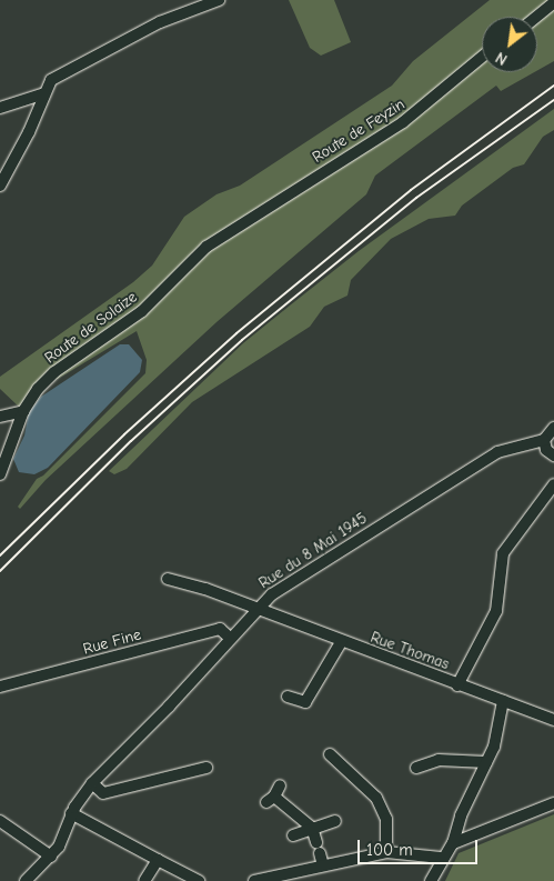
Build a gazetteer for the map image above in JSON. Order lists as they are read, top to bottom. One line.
{"streets":{"street":["Route de Feyzin","Route de Solaize","Rue du 8 Mai 1945","Rue Fine","Rue Thomas"]},"crossings":[["Route de Feyzin","Route de Solaize"],["Rue du 8 Mai 1945","Rue Fine"],["Rue du 8 Mai 1945","Rue Thomas"]],"scale_bar":"100 m","north":"bottom left"}
